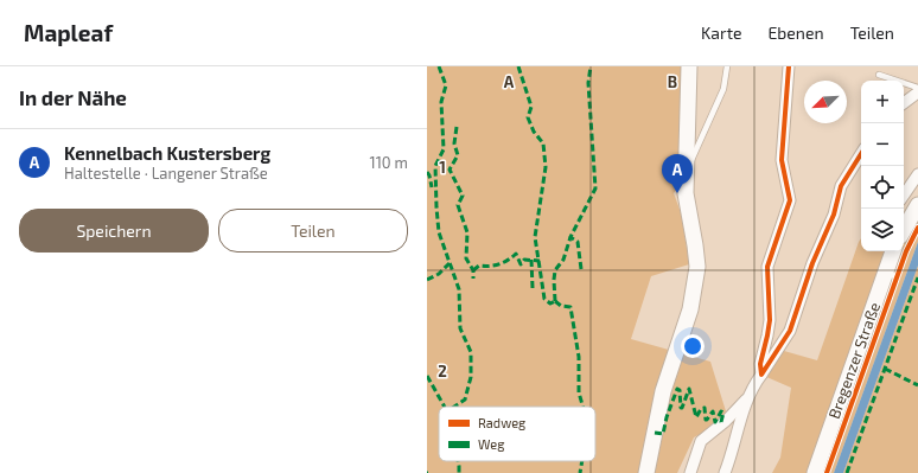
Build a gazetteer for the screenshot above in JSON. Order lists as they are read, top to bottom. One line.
{"streets":{"main road":["Bregenzer Straße"]},"legend":["Radweg","Weg"],"north":"bottom left","page":{"header":"Mapleaf","nav":["Karte","Ebenen","Teilen"],"heading":"In der Nähe","map_buttons":["+","−"],"list":[{"mark":"A","name":"Kennelbach Kustersberg","note":"Haltestelle · Langener Straße","value":"110 m"}],"pins":"A","buttons":["Speichern","Teilen"]},"grid":{"columns":["A","B"],"rows":["1","2"]}}
